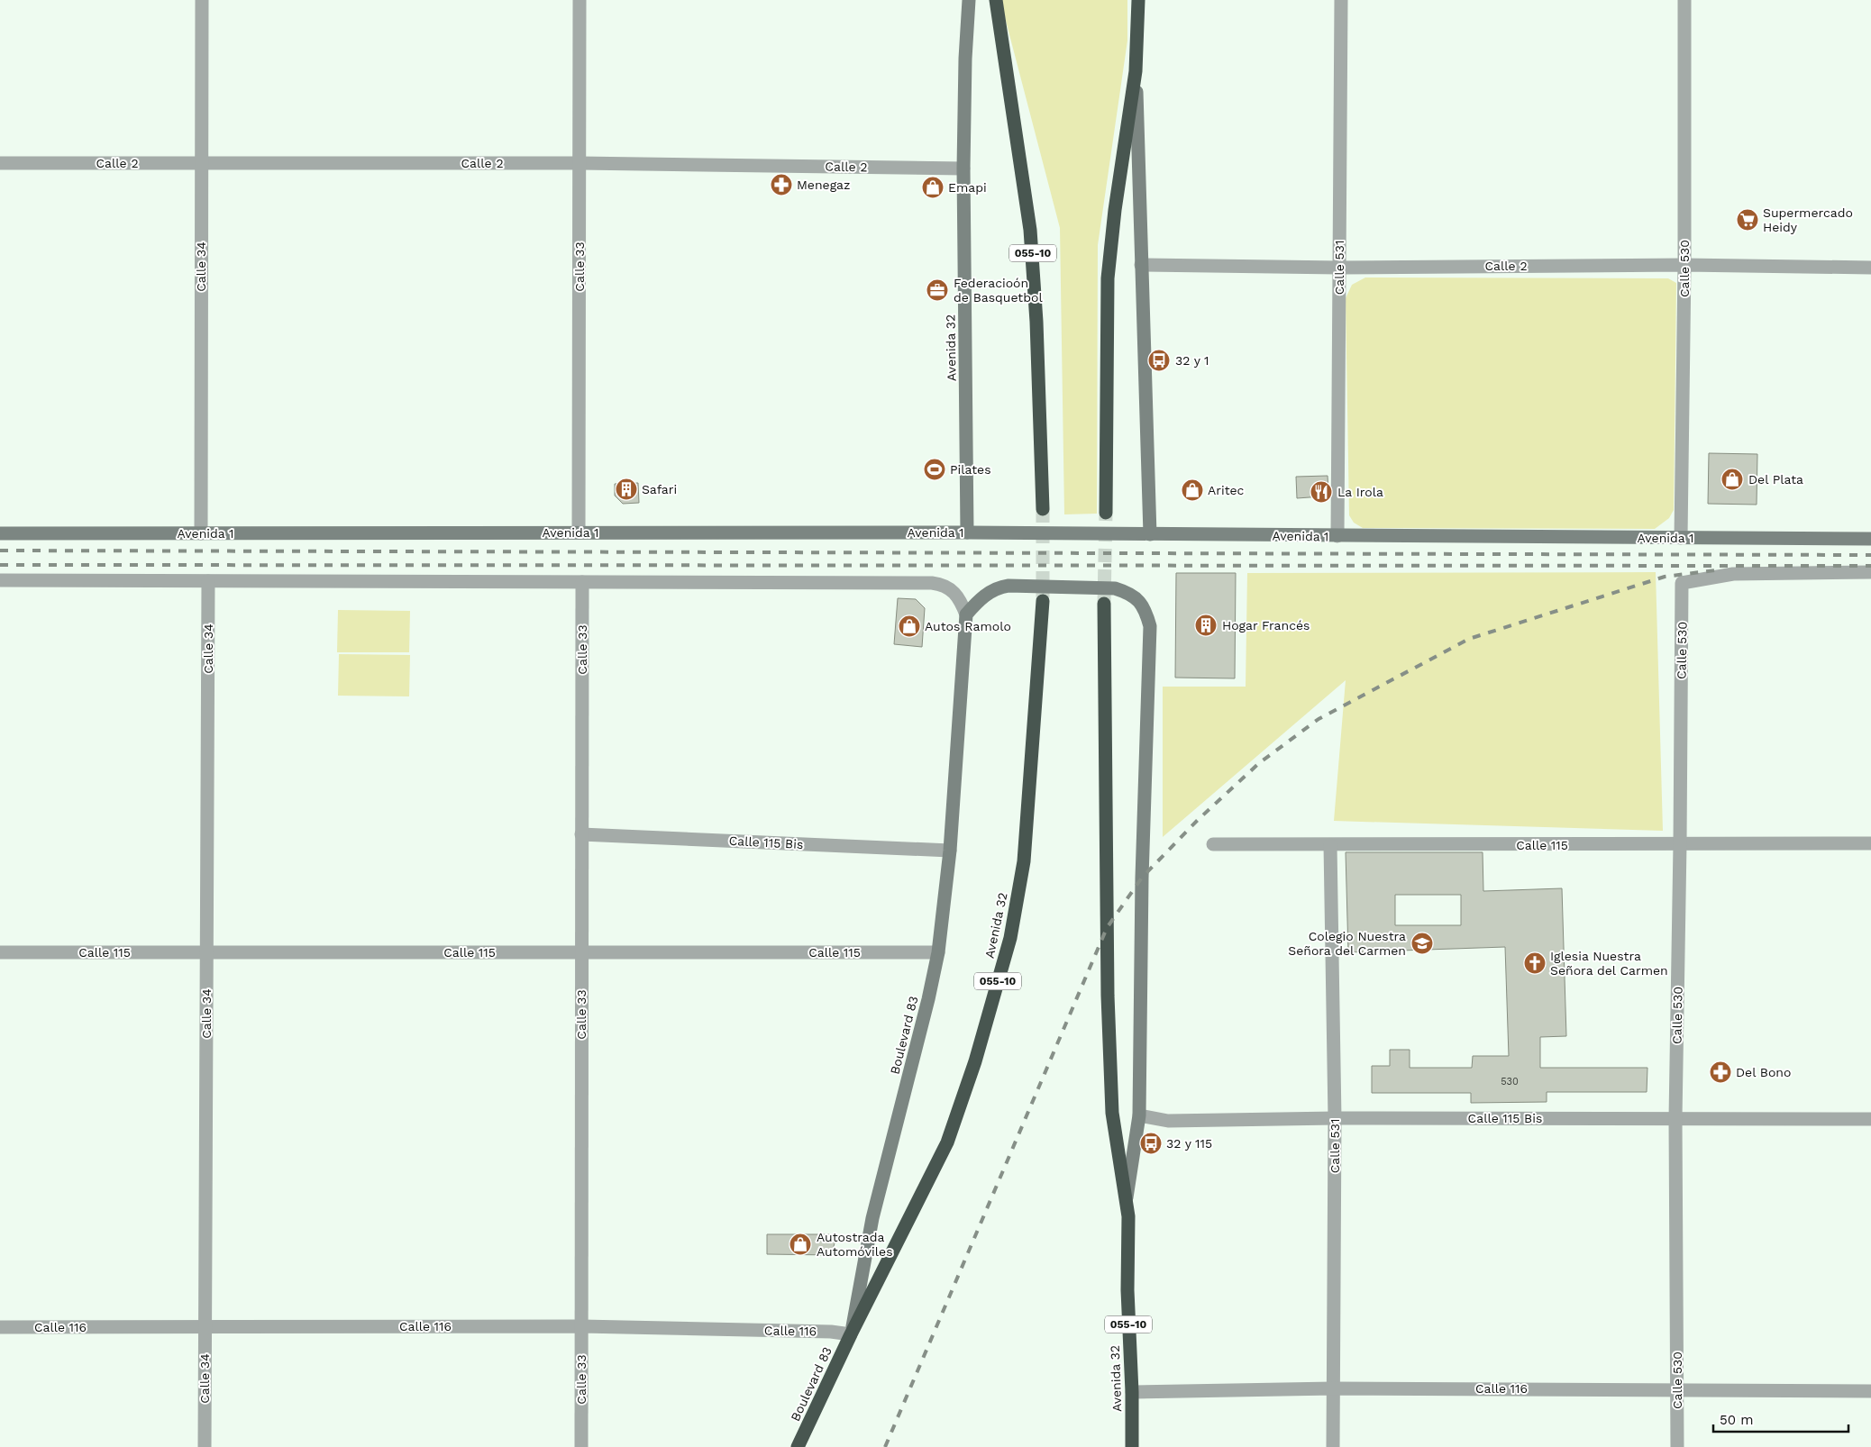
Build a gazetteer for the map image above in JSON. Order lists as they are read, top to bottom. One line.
{"streets":{"highway":["055-10","Avenida 32","Boulevard 83"],"street":["Calle 2","Calle 34","Calle 33","Calle 531","Calle 530","Avenida 1","Calle 115 Bis","Calle 115","Calle 116"]},"crossings":[["Calle 2","Calle 34"],["Calle 2","Calle 33"],["Calle 2","Calle 531"],["Calle 2","Calle 530"],["Calle 2","Avenida 32"],["Calle 34","Avenida 1"],["Calle 34","Calle 115"],["Calle 34","Calle 116"],["Calle 33","Avenida 1"],["Calle 33","Calle 115 Bis"],["Calle 33","Calle 115"],["Calle 33","Calle 116"],["Calle 531","Avenida 1"],["Calle 531","Calle 115 Bis"],["Calle 531","Calle 115"],["Calle 531","Calle 116"],["Calle 530","Avenida 1"],["Calle 530","Calle 115 Bis"],["Calle 530","Calle 115"],["Calle 530","Calle 116"],["Avenida 32","Avenida 1"],["Avenida 32","Calle 115 Bis"],["Avenida 32","Boulevard 83"],["Avenida 32","Calle 116"],["Calle 115 Bis","Boulevard 83"],["Calle 115","Boulevard 83"],["Boulevard 83","Calle 116"]],"places":{"pharmacy":["Menegaz","Del Bono"],"shop":["Emapi","Del Plata","Aritec","Autos Ramolo","Autostrada Automóviles"],"supermarket":["Supermercado Heidy"],"office":["Federacioón de Basquetbol"],"bus stop":["32 y 1","32 y 115"],"sports":["Pilates"],"building":["Safari","Hogar Francés"],"restaurant":["La Irola"],"school or university":["Colegio Nuestra Señora del Carmen"],"church":["Iglesia Nuestra Señora del Carmen"]},"house_numbers":["530"],"scale_bar":"50 m"}
